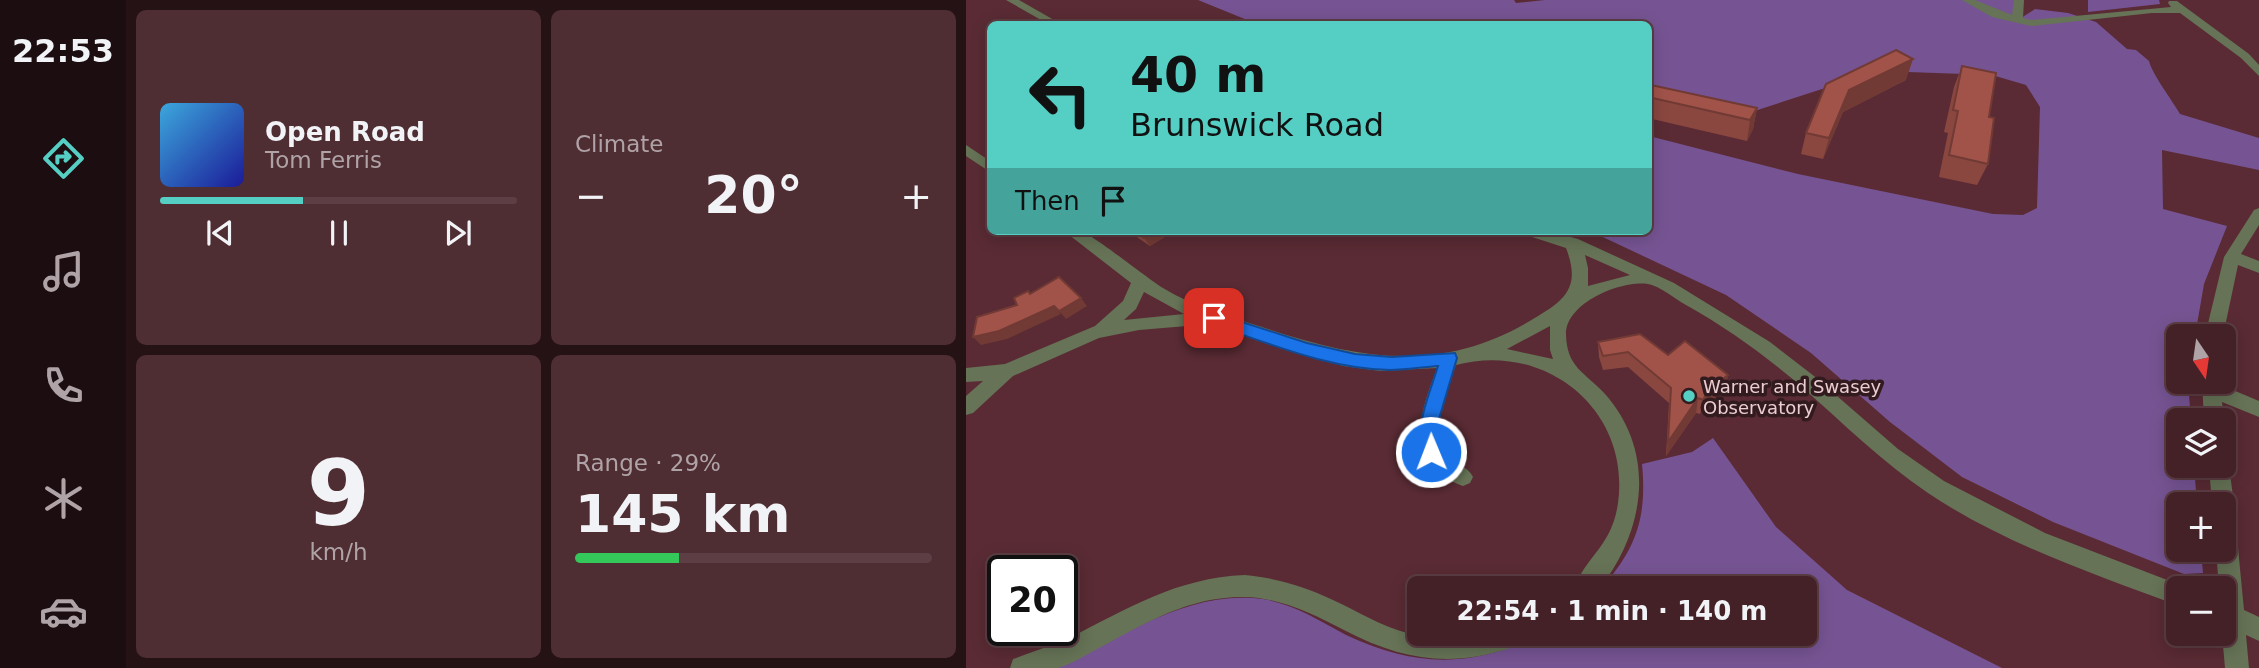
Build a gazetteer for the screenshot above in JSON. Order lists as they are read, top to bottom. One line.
{"places":["Warner and Swasey Observatory"],"north":"bottom","page":{"tabs":"22:53","tile":["Climate",["9","km/h"],["Range · 29%","145 km"]],"turn":["40 m","Brunswick Road"],"song":["Open Road","Tom Ferris"],"heat":["−","20°","+"],"then":"Then","map_buttons":["+","−"],"limit":"20","trip":"22:54 · 1 min · 140 m"}}
